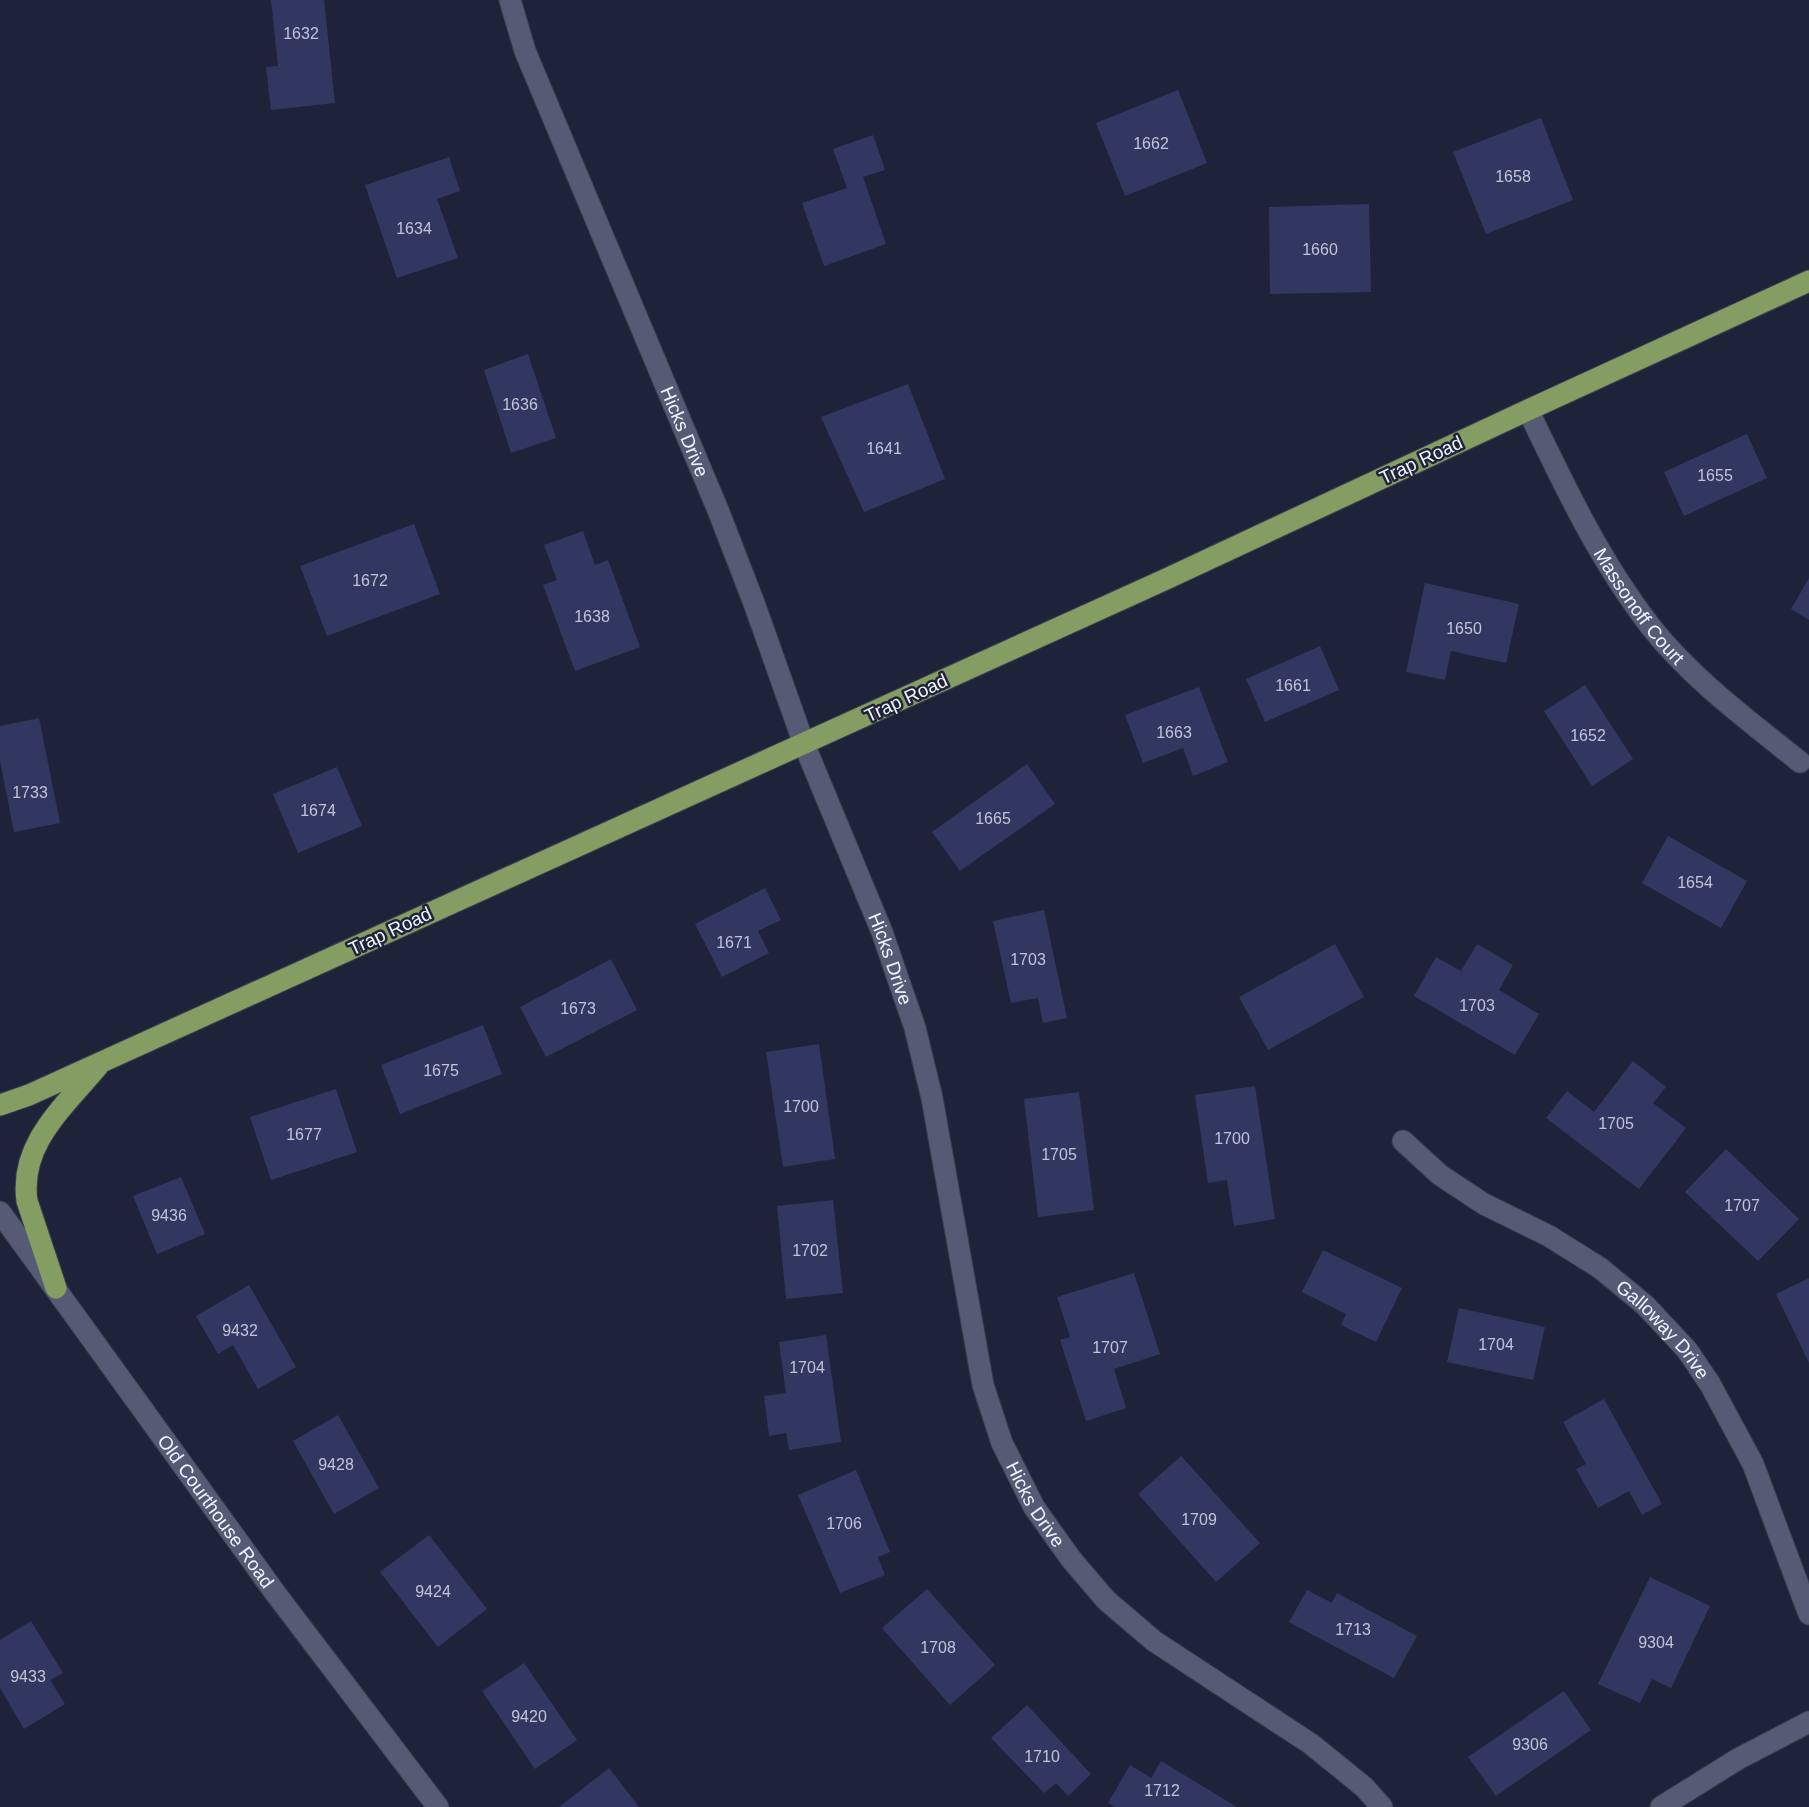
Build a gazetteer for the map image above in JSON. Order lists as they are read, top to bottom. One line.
{"streets":{"main road":["Trap Road"],"street":["Hicks Drive","Massonoff Court","Galloway Drive","Old Courthouse Road"]},"crossings":[["Hicks Drive","Trap Road"],["Trap Road","Massonoff Court"]],"house_numbers":["1632","1662","1658","1634","1660","1636","1641","1655","1672","1638","1650","1661","1663","1652","1733","1674","1665","1654","1671","1703","1703","1673","1675","1700","1705","1677","1700","1705","1707","9436","1702","9432","1704","1707","1704","9428","1709","1706","9424","1713","9304","1708","9433","9420","9306","1710","1712"]}
